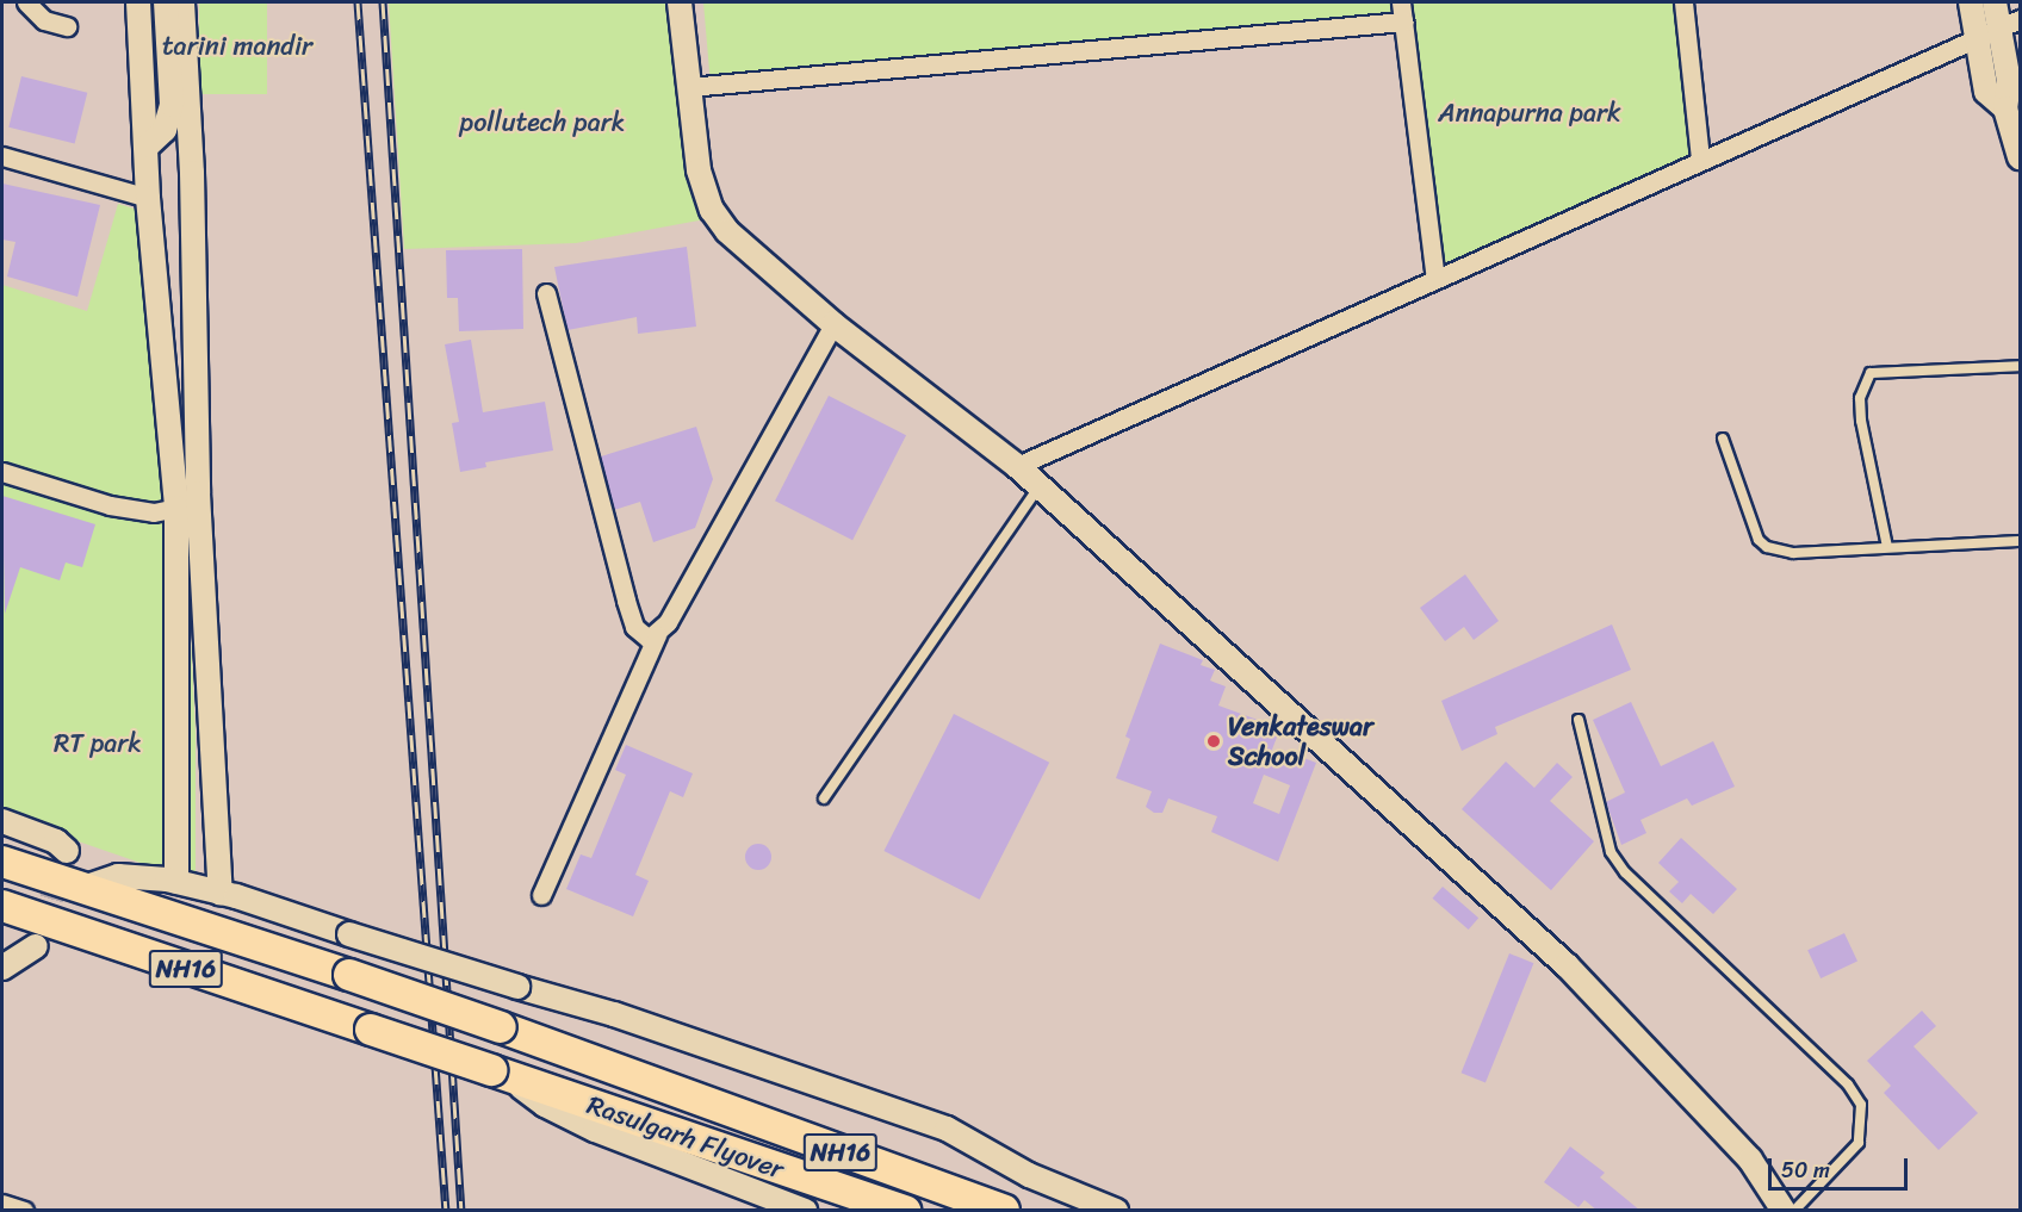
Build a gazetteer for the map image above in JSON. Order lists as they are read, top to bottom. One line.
{"streets":{"highway":["NH16","Rasulgarh Flyover"]},"crossings":[["NH16","Rasulgarh Flyover"]],"parks":["tarini mandir","Annapurna park","pollutech park","RT park"],"places":["Venkateswar School"],"scale_bar":"50 m"}
